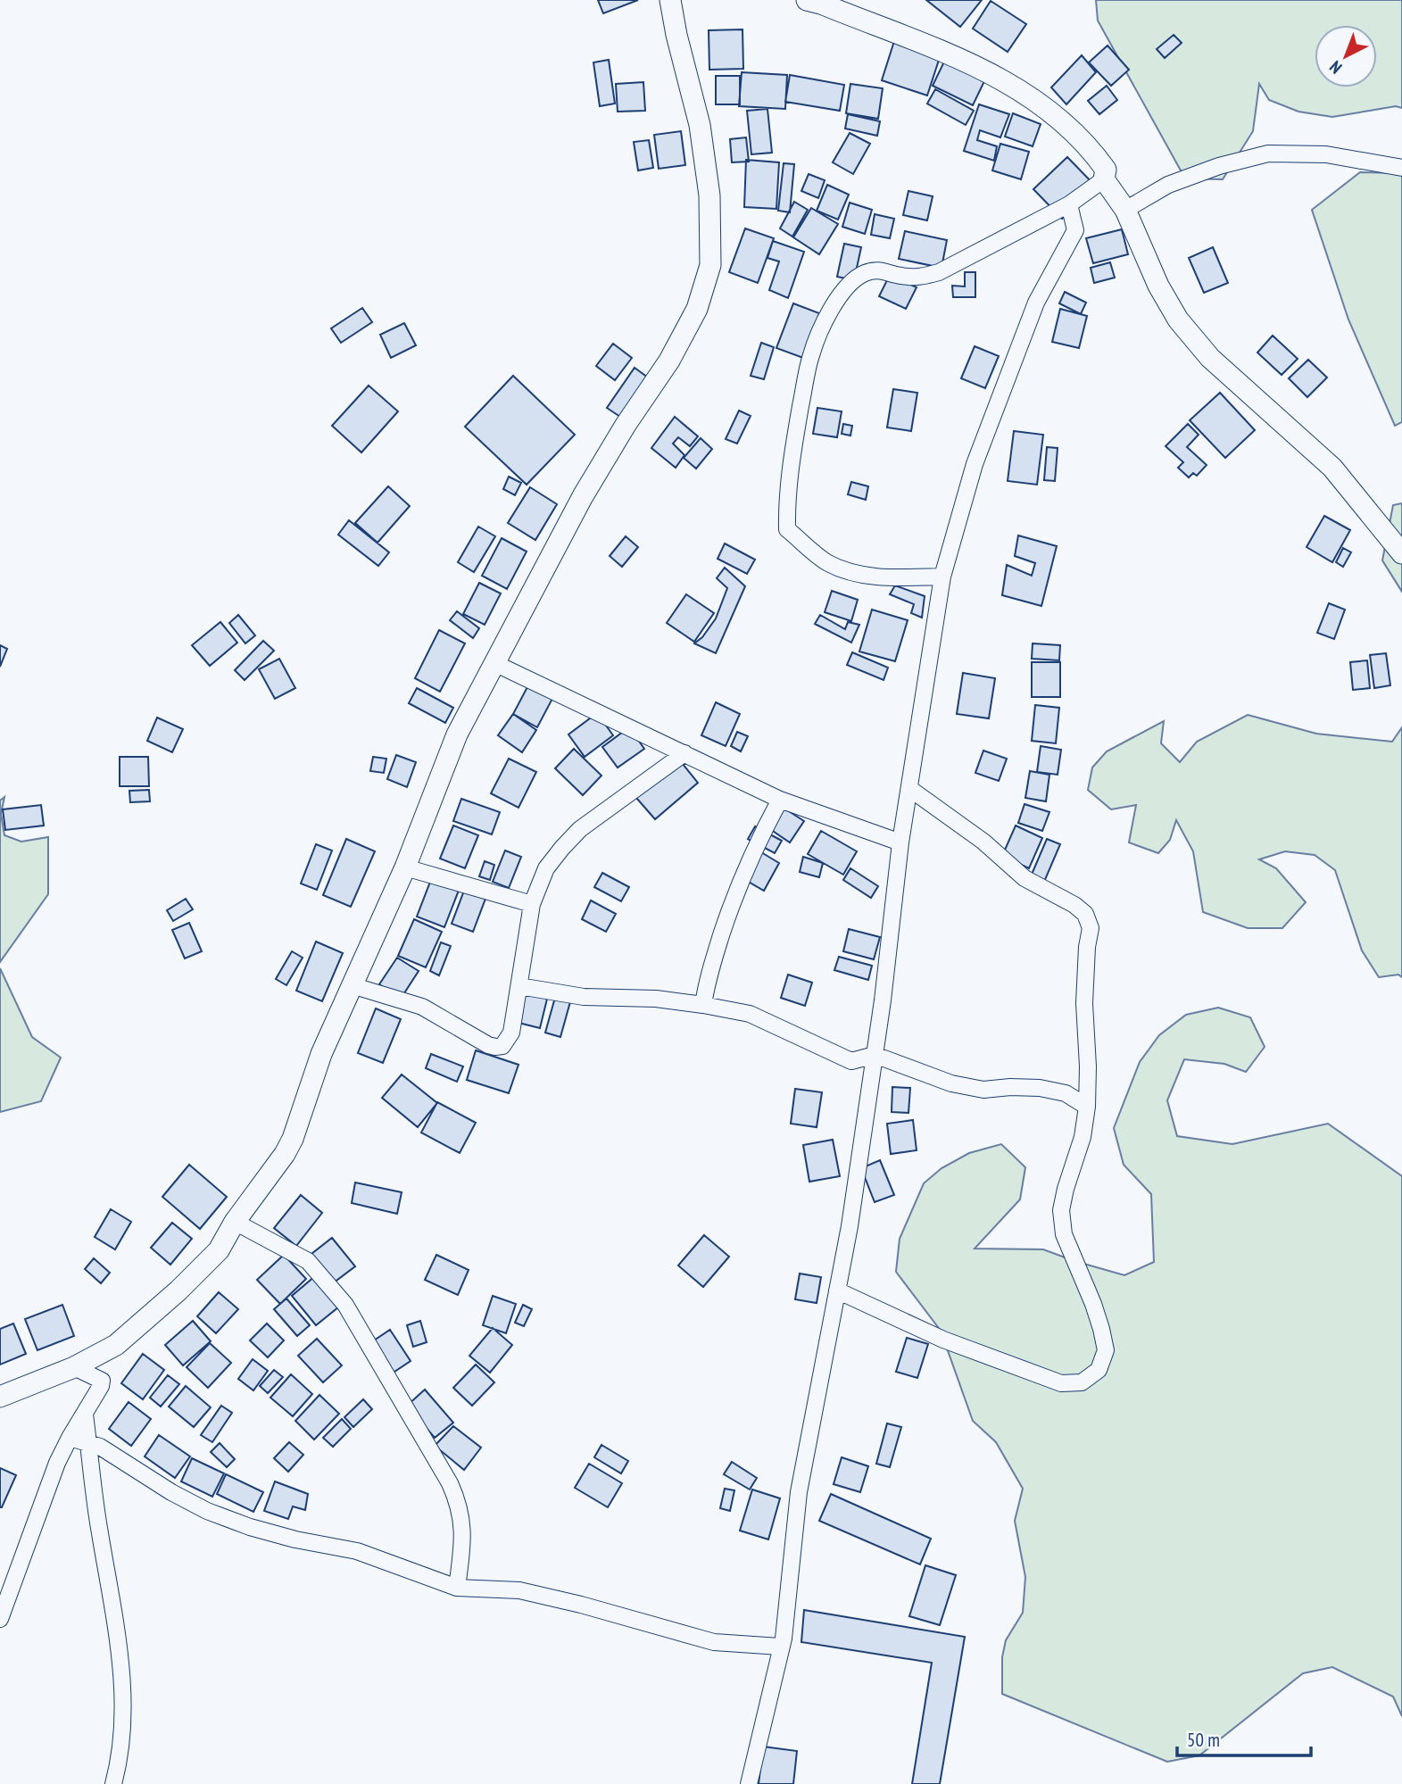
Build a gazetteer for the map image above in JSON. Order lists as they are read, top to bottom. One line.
{"scale_bar":"50 m","north":"bottom left"}
